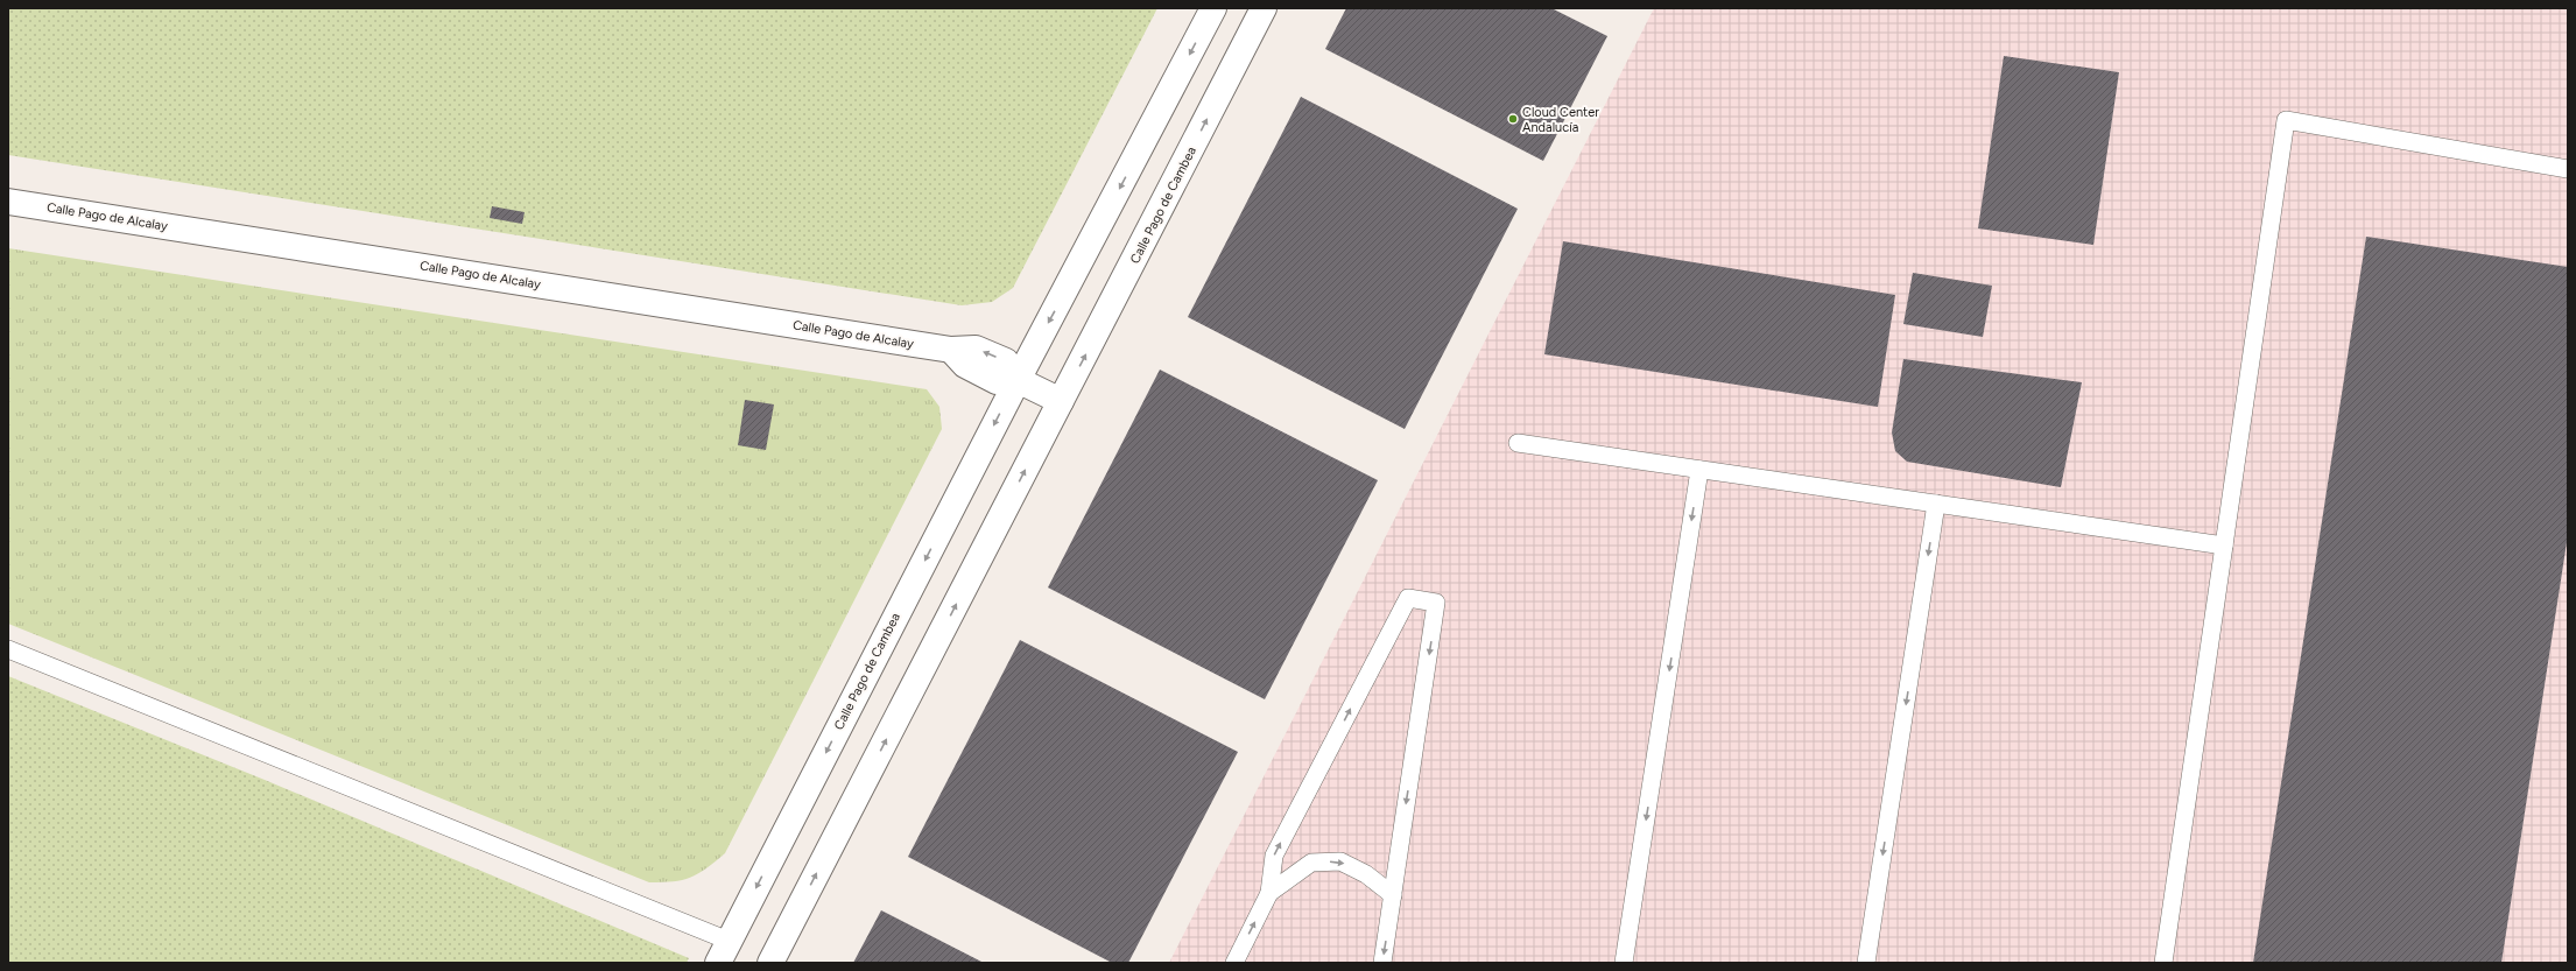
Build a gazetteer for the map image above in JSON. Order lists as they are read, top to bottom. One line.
{"streets":{"street":["Calle Pago de Cambea","Calle Pago de Alcalay"]},"crossings":[["Calle Pago de Cambea","Calle Pago de Alcalay"]],"places":["Cloud Center Andalucía"]}
